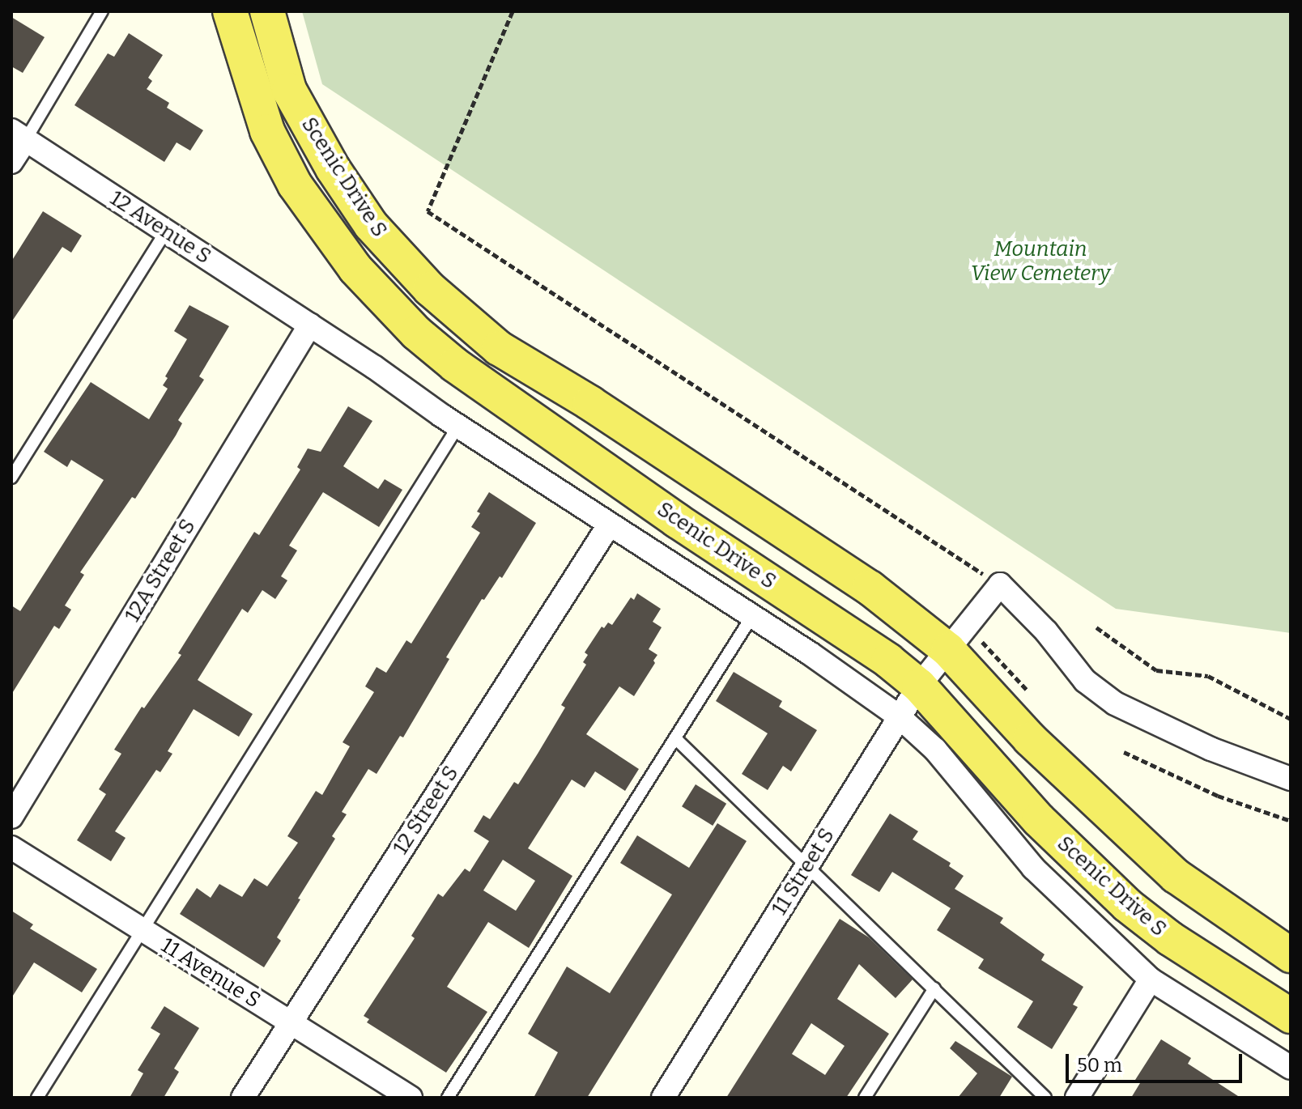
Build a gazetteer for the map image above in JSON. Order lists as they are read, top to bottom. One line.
{"streets":{"main road":["Scenic Drive S"],"street":["12 Avenue S","12A Street S","12 Street S","11 Street S","11 Avenue S"]},"crossings":[["Scenic Drive S","12 Avenue S"],["Scenic Drive S","12A Street S"],["Scenic Drive S","12 Street S"],["Scenic Drive S","11 Street S"],["12 Avenue S","12A Street S"],["12 Street S","11 Avenue S"]],"parks":["Mountain View Cemetery"],"scale_bar":"50 m"}
